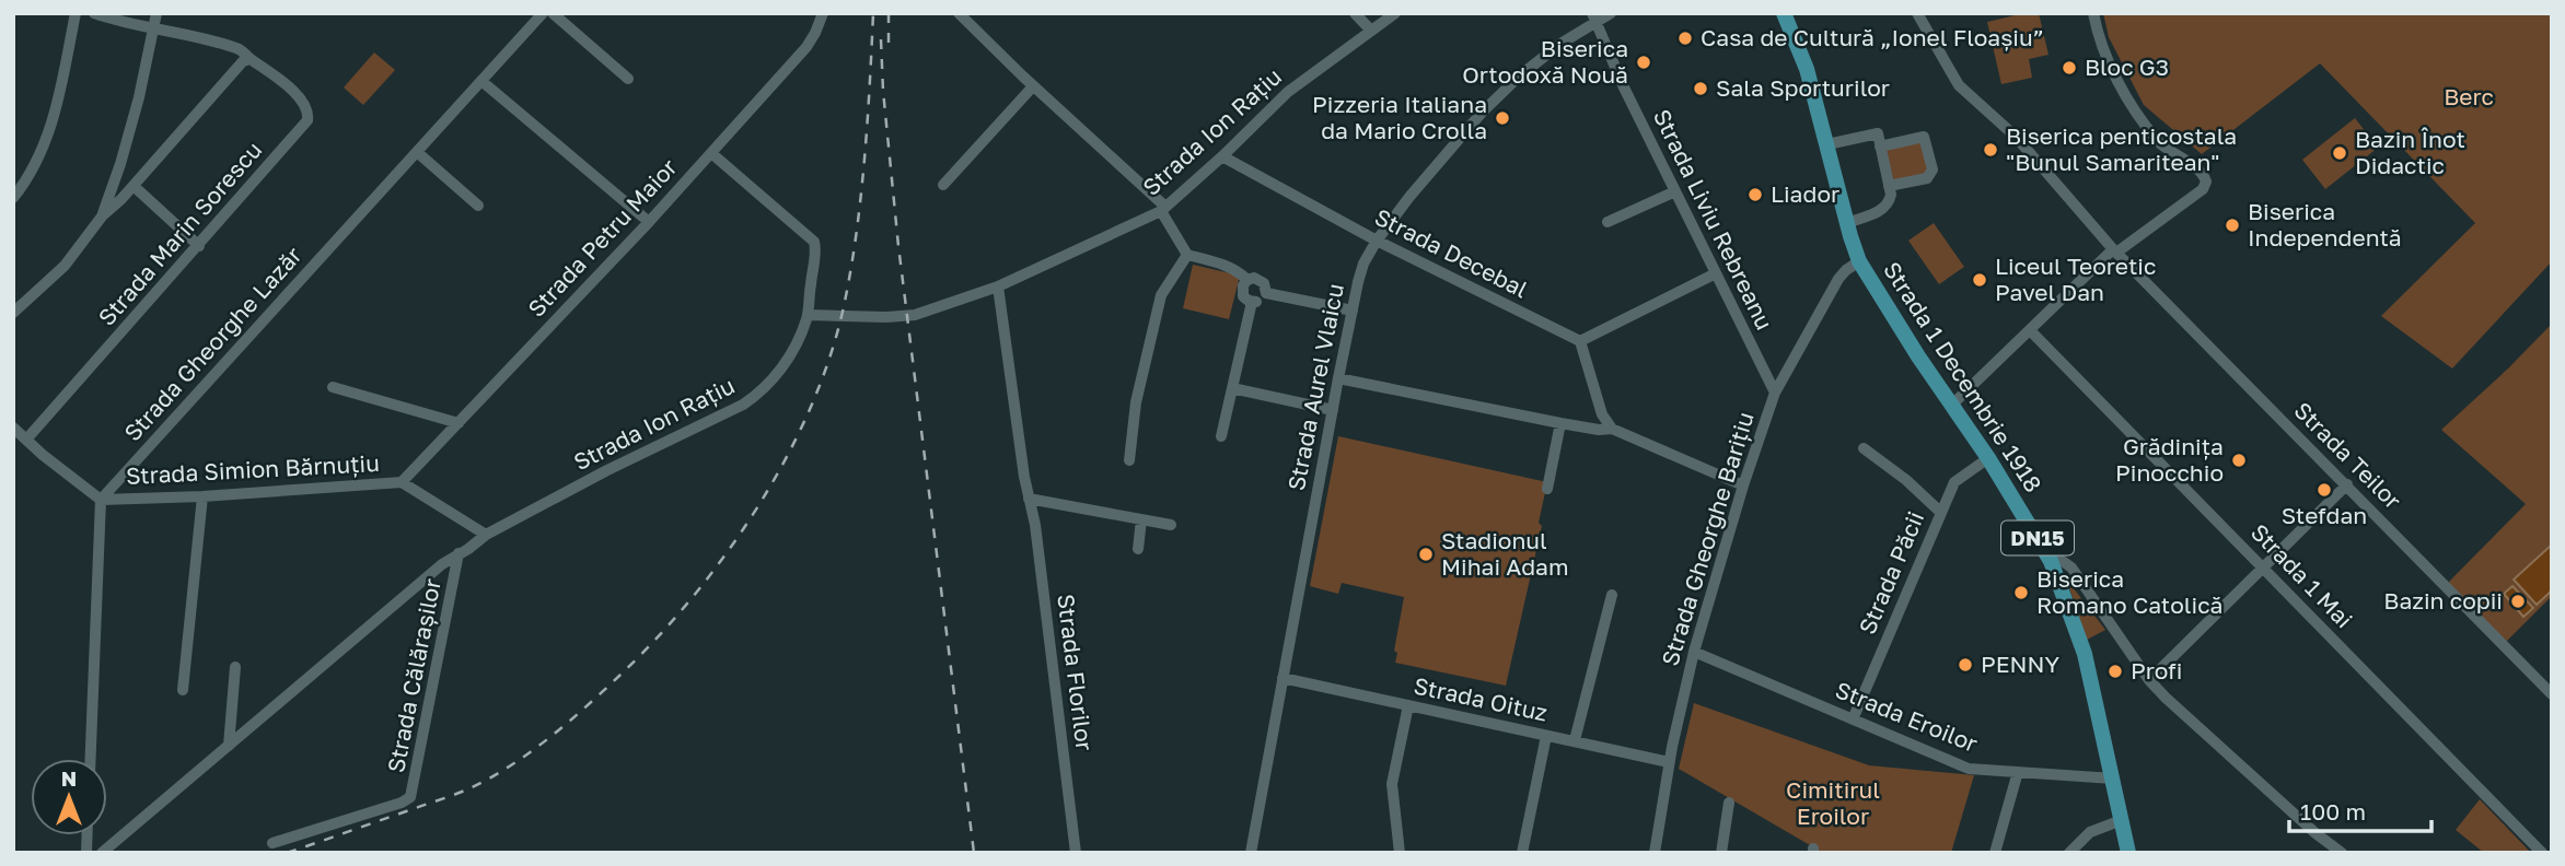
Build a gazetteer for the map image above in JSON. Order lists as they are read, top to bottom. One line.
{"streets":{"main road":["Strada 1 Decembrie 1918","DN15"],"street":["Strada Ion Rațiu","Strada Liviu Rebreanu","Strada Marin Sorescu","Strada Petru Maior","Strada Decebal","Strada Gheorghe Lazăr","Strada Aurel Vlaicu","Strada Teilor","Strada Simion Bărnuțiu","Strada Gheorghe Barițiu","Strada Păcii","Strada 1 Mai","Strada Florilor","Strada Călărașilor","Strada Oituz","Strada Eroilor"]},"crossings":[["Strada Ion Rațiu","Strada Decebal"],["Strada Ion Rațiu","Strada Simion Bărnuțiu"],["Strada Ion Rațiu","Strada Florilor"],["Strada Ion Rațiu","Strada Călărașilor"],["Strada Liviu Rebreanu","Strada Aurel Vlaicu"],["Strada Liviu Rebreanu","Strada Gheorghe Barițiu"],["Strada Petru Maior","Strada Simion Bărnuțiu"],["Strada Decebal","Strada Aurel Vlaicu"],["Strada Gheorghe Lazăr","Strada Simion Bărnuțiu"],["Strada 1 Decembrie 1918","Strada Gheorghe Barițiu"],["Strada 1 Decembrie 1918","Strada Păcii"],["Strada 1 Decembrie 1918","Strada Eroilor"],["Strada Aurel Vlaicu","Strada Oituz"],["Strada Gheorghe Barițiu","Strada Oituz"],["Strada Gheorghe Barițiu","Strada Eroilor"],["Strada Păcii","Strada Eroilor"]],"parks":["Berc","Cimitirul Eroilor"],"places":["Casa de Cultură „Ionel Floașiu”","Biserica Ortodoxă Nouă","Bloc G3","Sala Sporturilor","Pizzeria Italiana da Mario Crolla","Biserica penticostala \"Bunul Samaritean\"","Bazin Înot Didactic","Liador","Biserica Independentă","Liceul Teoretic Pavel Dan","Grădinița Pinocchio","Stefdan","Stadionul Mihai Adam","Biserica Romano Catolică","Bazin copii","PENNY","Profi"],"scale_bar":"100 m","north":"top"}
